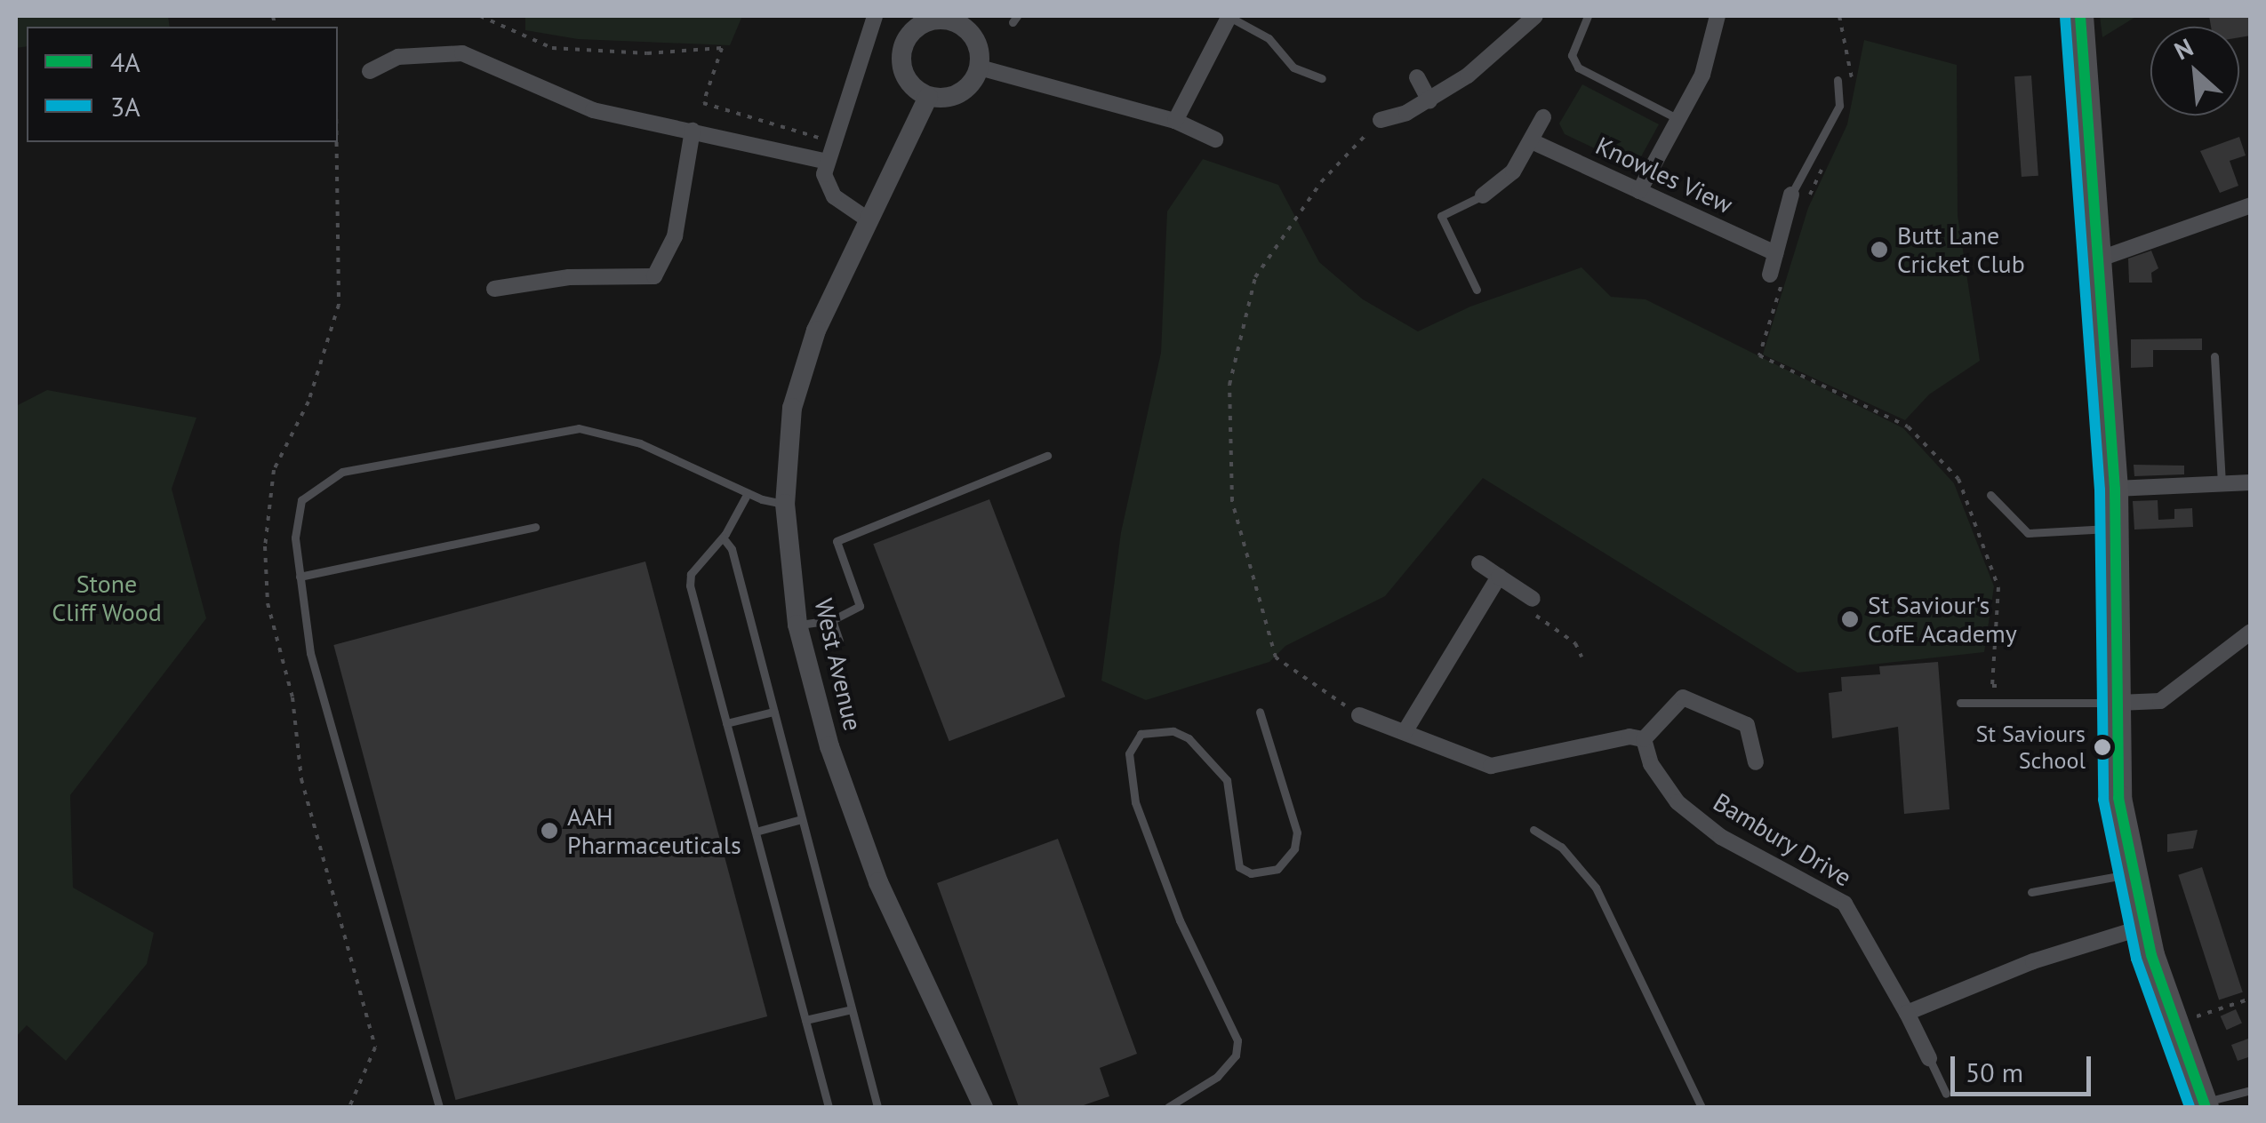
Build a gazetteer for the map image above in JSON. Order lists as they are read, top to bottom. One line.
{"streets":{"street":["Knowles View","West Avenue","Bambury Drive"]},"parks":["Stone Cliff Wood"],"places":["Butt Lane Cricket Club","St Saviour's CofE Academy","St Saviours School","AAH Pharmaceuticals"],"lines":["transit line 4A","transit line 3A"],"legend":["4A","3A"],"scale_bar":"50 m","north":"top left"}
